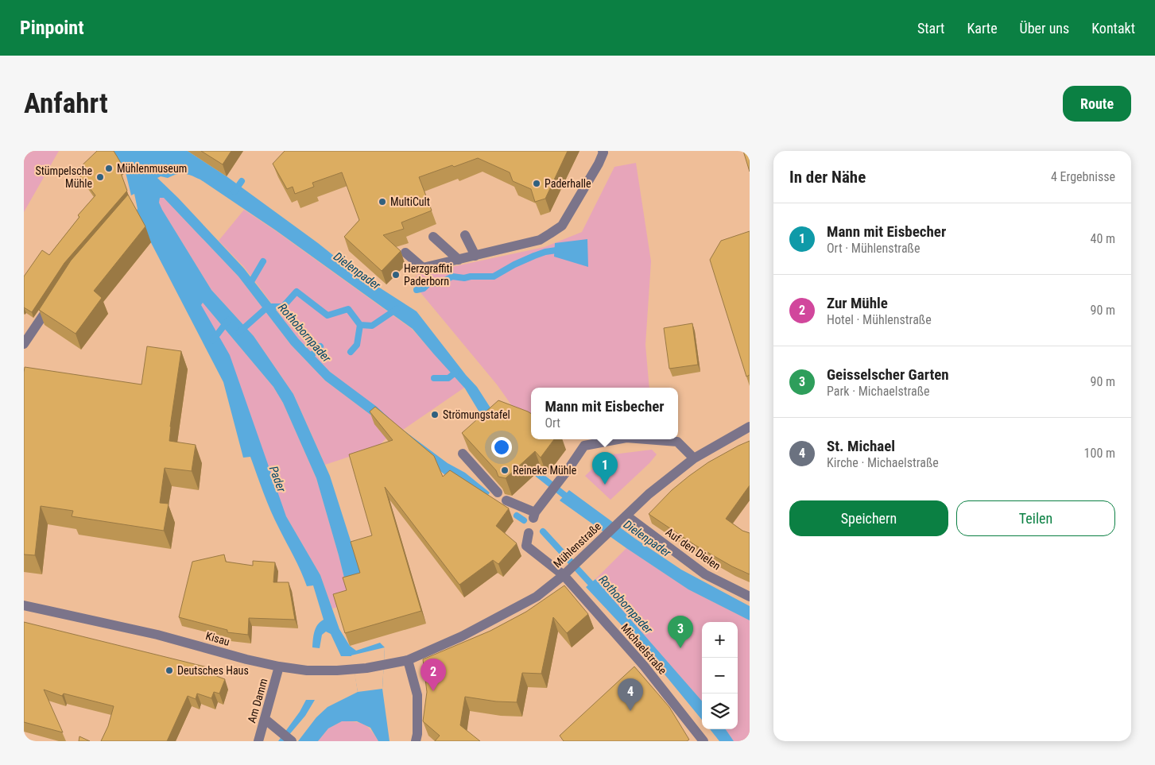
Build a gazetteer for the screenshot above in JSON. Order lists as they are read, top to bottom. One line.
{"streets":{"street":["Mühlenstraße","Auf den Dielen","Kisau","Michaelstraße","Am Damm"]},"crossings":[["Mühlenstraße","Auf den Dielen"],["Mühlenstraße","Kisau"],["Mühlenstraße","Michaelstraße"],["Kisau","Am Damm"]],"water":["Dielenpader","Rothobornpader","Pader"],"places":["Mühlenmuseum","Stümpelsche Mühle","Paderhalle","MultiCult","Herzgraffiti Paderborn","Strömungstafel","Reineke Mühle","Deutsches Haus"],"page":{"header":"Pinpoint","nav":["Start","Karte","Über uns","Kontakt"],"buttons":["Route",["Speichern","Teilen"]],"title":"Anfahrt","heading":["In der Nähe","4 Ergebnisse"],"list":[{"mark":"1","name":"Mann mit Eisbecher","note":"Ort · Mühlenstraße","value":"40 m"},{"mark":"2","name":"Zur Mühle","note":"Hotel · Mühlenstraße","value":"90 m"},{"mark":"3","name":"Geisselscher Garten","note":"Park · Michaelstraße","value":"90 m"},{"mark":"4","name":"St. Michael","note":"Kirche · Michaelstraße","value":"100 m"}],"popup":["Mann mit Eisbecher","Ort"],"pins":["1","3","2","4"],"map_buttons":["+","−"]}}
